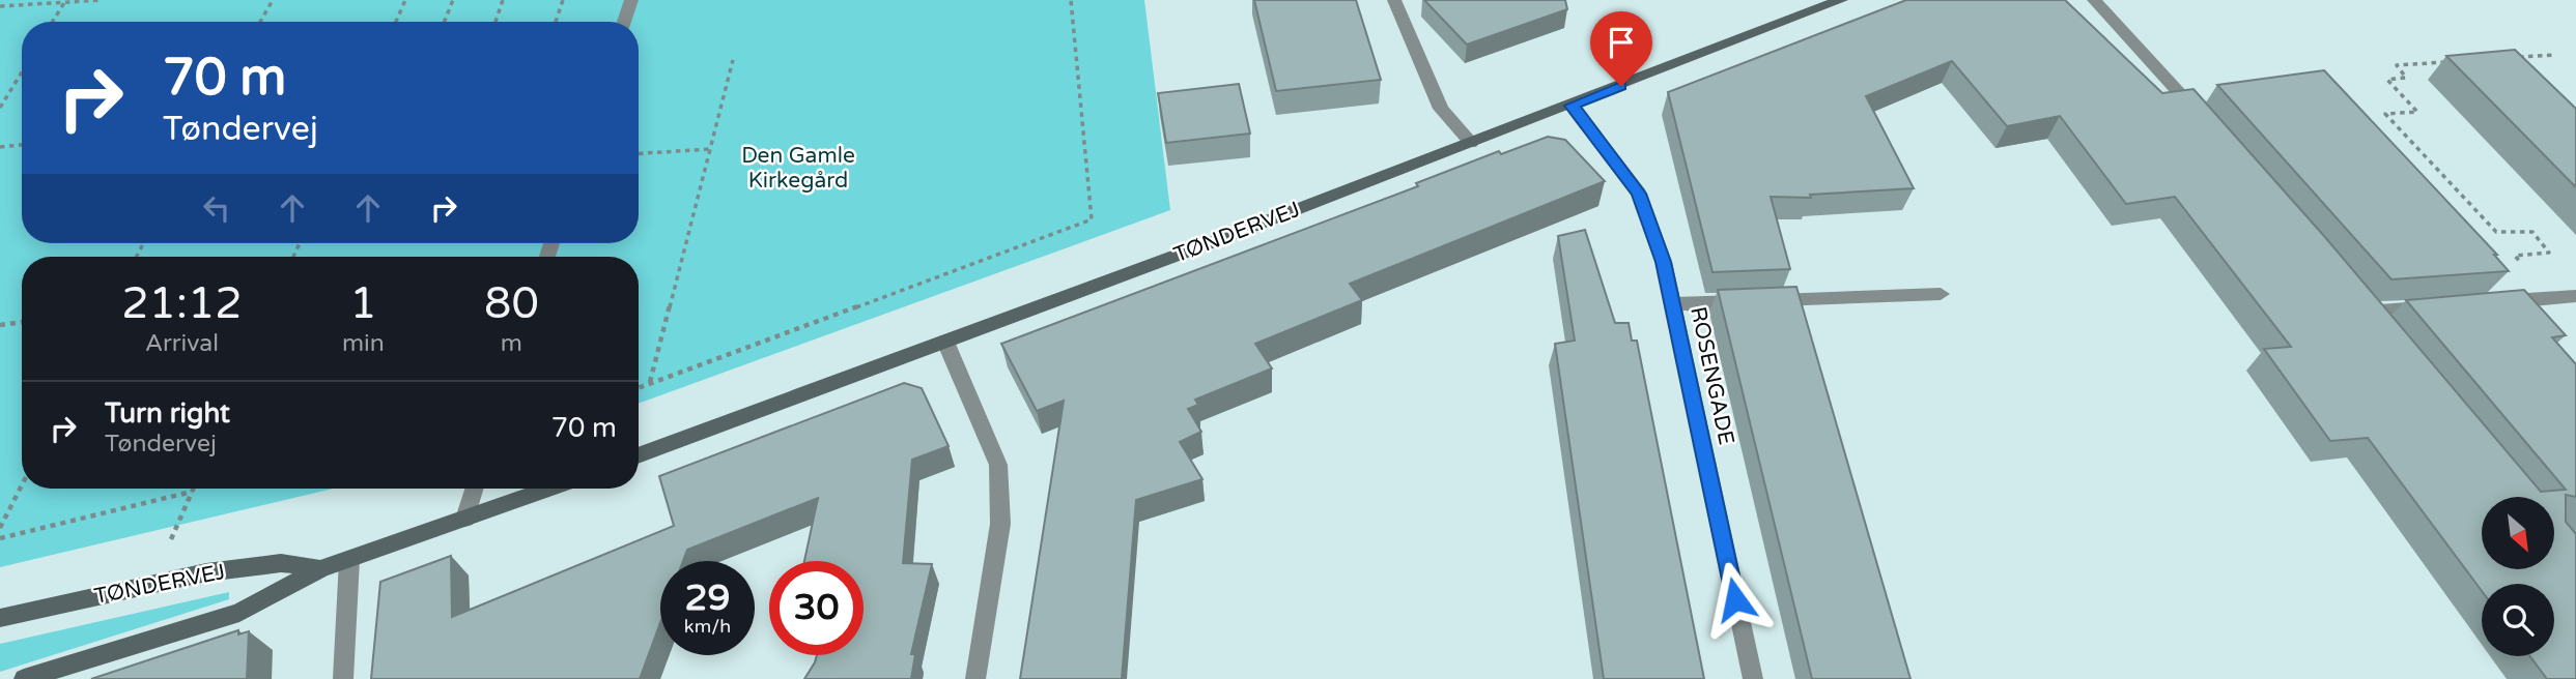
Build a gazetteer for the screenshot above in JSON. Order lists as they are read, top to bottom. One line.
{"streets":{"main road":["TØNDERVEJ"],"street":["ROSENGADE"]},"crossings":[["TØNDERVEJ","ROSENGADE"]],"parks":["Den Gamle Kirkegård"],"north":"bottom right","page":{"turn":["70 m","Tøndervej"],"eta":["21:12","Arrival","1","min","80","m"],"list":[{"name":"Turn right","note":"Tøndervej","value":"70 m"}],"speed":"29 km/h","limit":"30"}}
